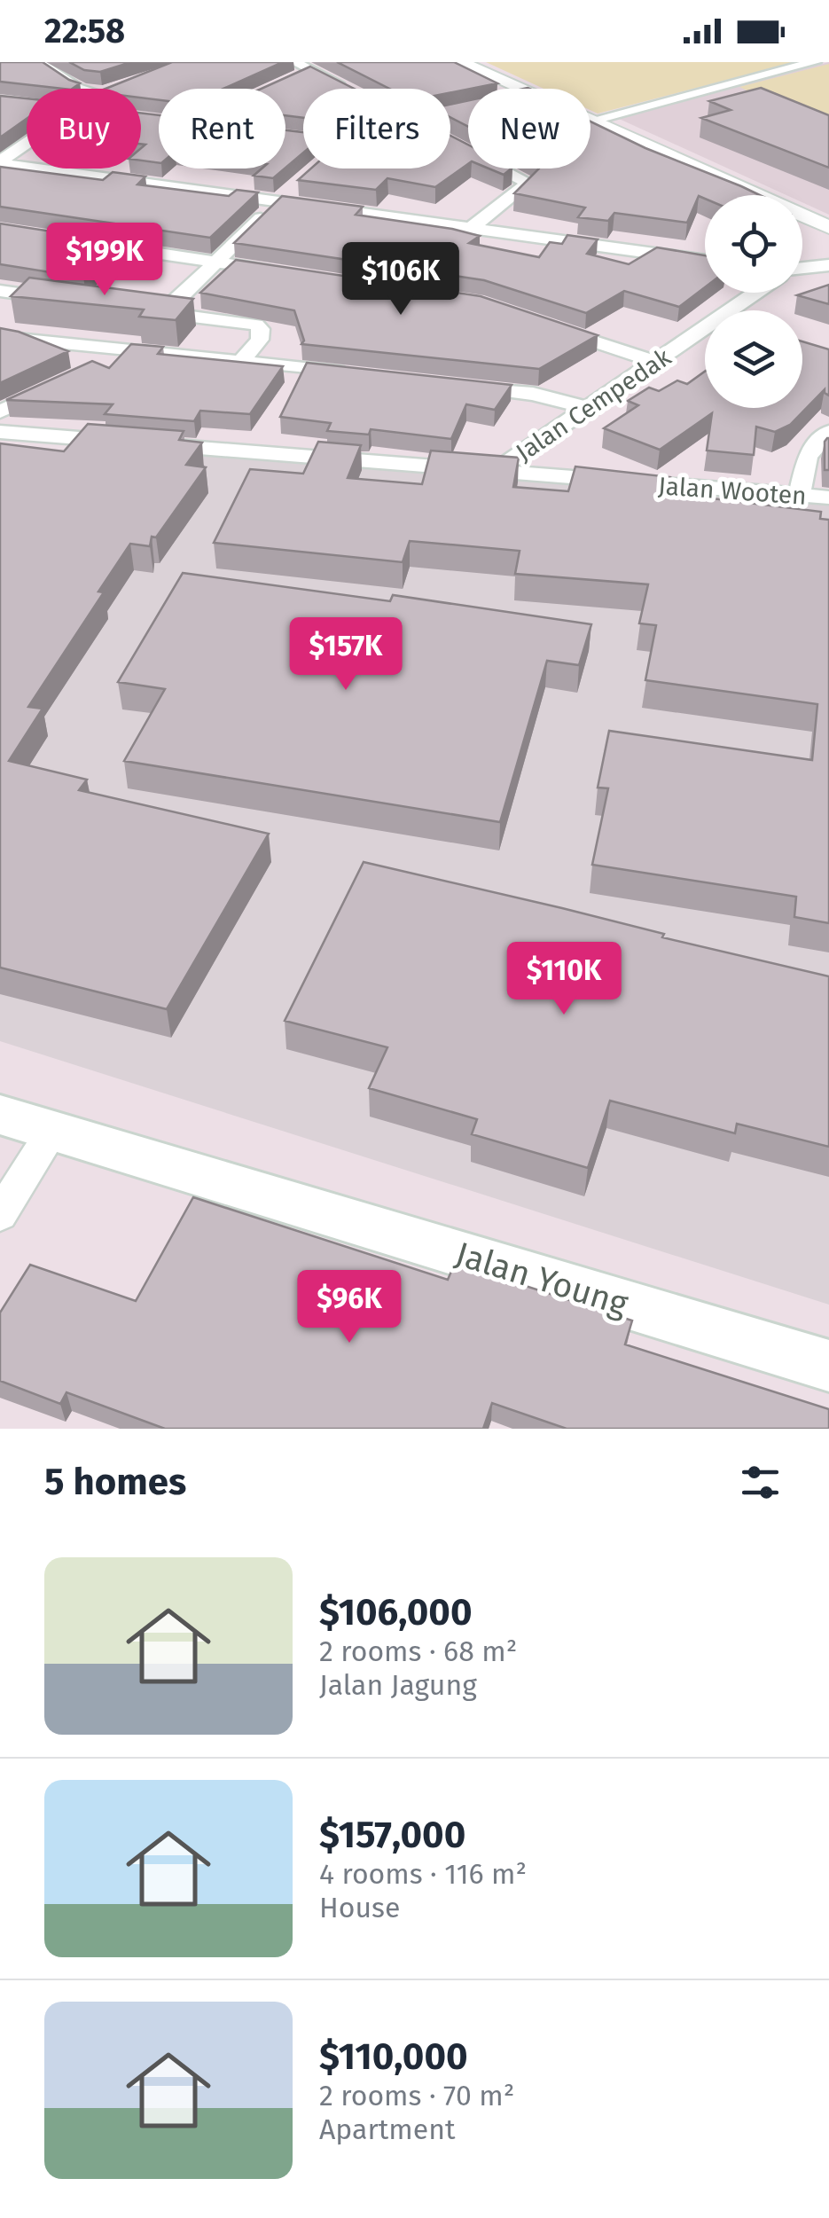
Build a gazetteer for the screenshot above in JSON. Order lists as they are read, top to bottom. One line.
{"streets":{"main road":["Jalan Young"],"street":["Jalan Cempedak","Jalan Wooten"]},"crossings":[["Jalan Cempedak","Jalan Wooten"]],"page":{"status":"22:58","chip":["Buy","Rent","Filters","New"],"price":["$199K","$106K","$157K","$110K","$96K"],"heading":"5 homes","list":[{"name":"$106,000","note":"2 rooms · 68 m² · Jalan Jagung"},{"name":"$157,000","note":"4 rooms · 116 m² · House"},{"name":"$110,000","note":"2 rooms · 70 m² · Apartment"}]}}
